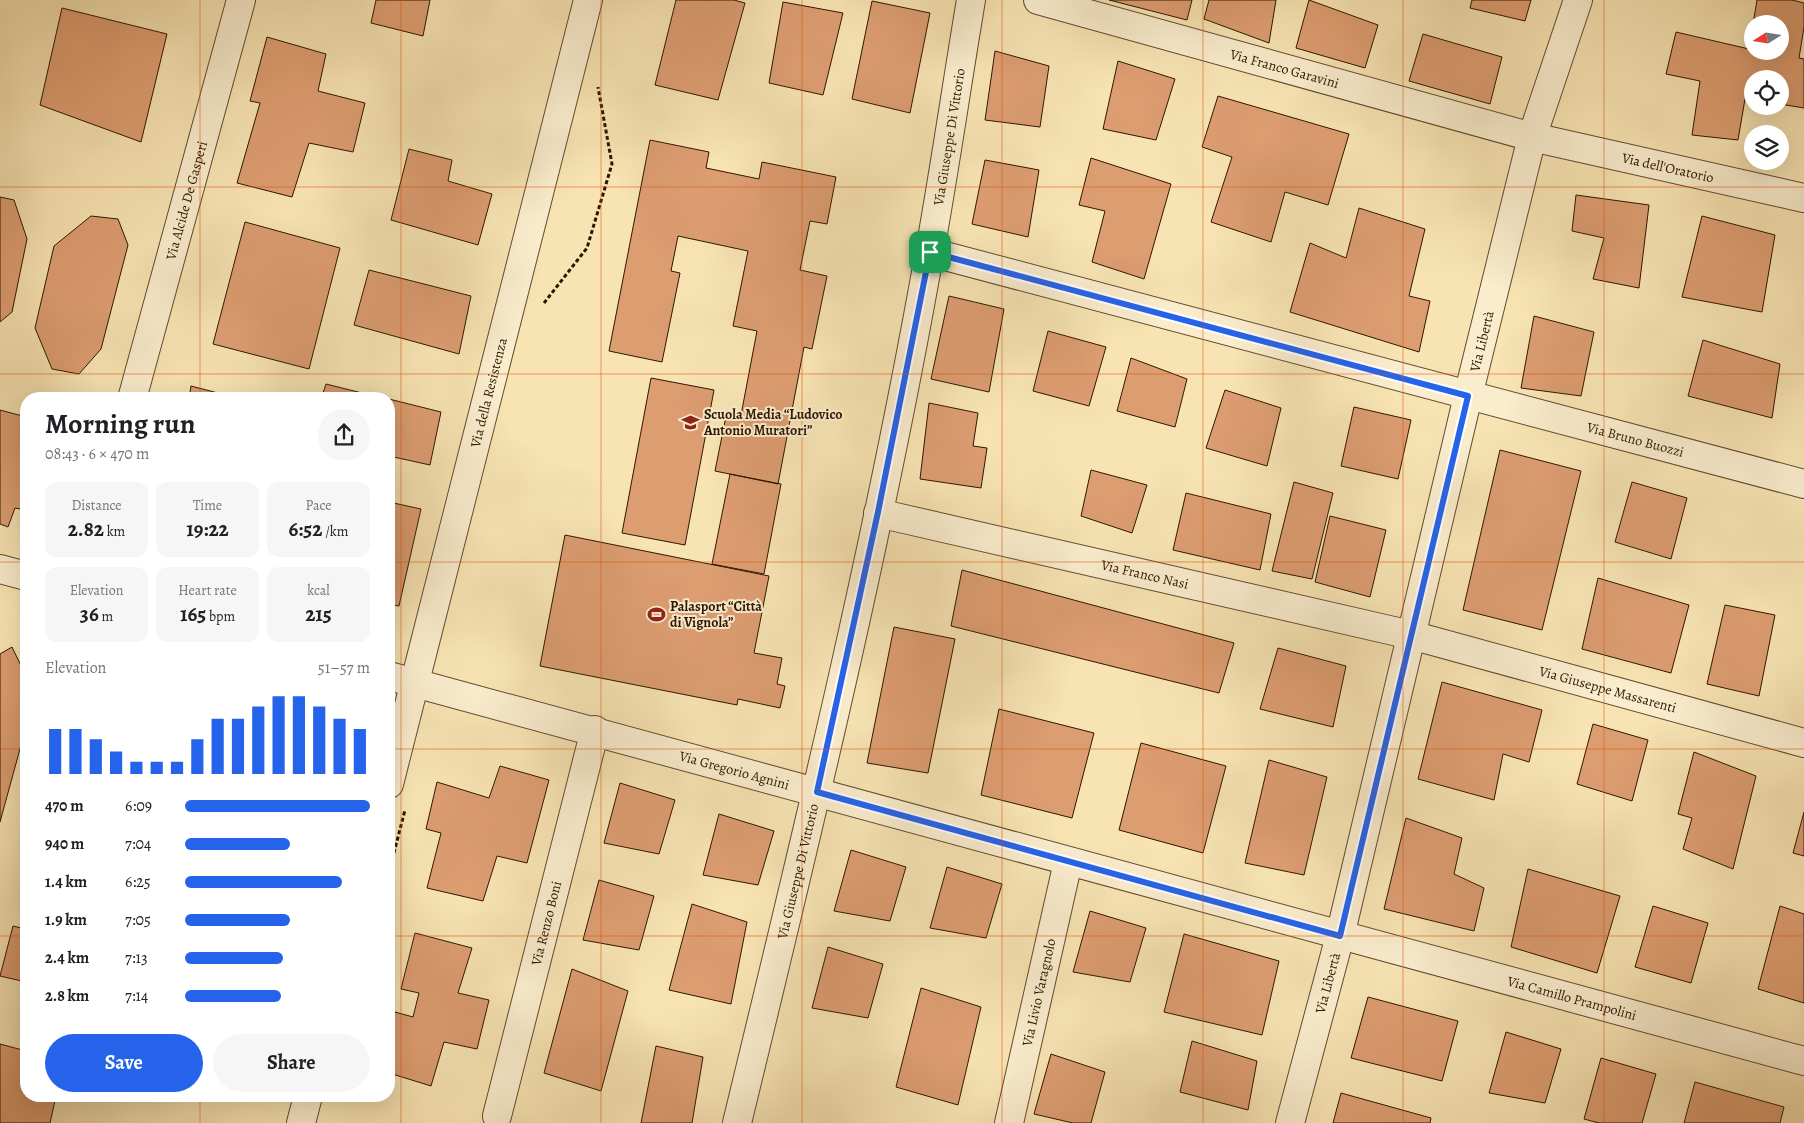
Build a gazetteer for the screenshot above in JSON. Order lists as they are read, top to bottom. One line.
{"streets":{"street":["Via Franco Garavini","Via Giuseppe Di Vittorio","Via dell'Oratorio","Via Alcide De Gasperi","Via Libertà","Via della Resistenza","Via Bruno Buozzi","Via Franco Nasi","Via Giuseppe Massarenti","Via Gregorio Agnini","Via Renzo Boni","Via Livio Varagnolo","Via Camillo Prampolini"]},"crossings":[["Via Franco Garavini","Via dell'Oratorio"],["Via Franco Garavini","Via Libertà"],["Via Giuseppe Di Vittorio","Via Bruno Buozzi"],["Via Giuseppe Di Vittorio","Via Franco Nasi"],["Via Giuseppe Di Vittorio","Via Gregorio Agnini"],["Via dell'Oratorio","Via Libertà"],["Via Libertà","Via Bruno Buozzi"],["Via Libertà","Via Franco Nasi"],["Via Libertà","Via Giuseppe Massarenti"],["Via Libertà","Via Gregorio Agnini"],["Via Libertà","Via Camillo Prampolini"],["Via della Resistenza","Via Gregorio Agnini"],["Via Franco Nasi","Via Giuseppe Massarenti"],["Via Gregorio Agnini","Via Renzo Boni"],["Via Gregorio Agnini","Via Livio Varagnolo"],["Via Gregorio Agnini","Via Camillo Prampolini"]],"places":{"school or university":["Scuola Media “Ludovico Antonio Muratori”"],"sports":["Palasport “Città di Vignola”"]},"north":"left","page":{"heading":["Morning run","08:43 · 6 × 470 m"],"stats":[["Distance","2.82 km"],["Time","19:22"],["Pace","6:52 /km"],["Elevation","36 m"],["Heart rate","165 bpm"],["kcal","215"]],"chart":["Elevation","51–57 m"],"list":[{"name":"470 m","note":"6:09"},{"name":"940 m","note":"7:04"},{"name":"1.4 km","note":"6:25"},{"name":"1.9 km","note":"7:05"},{"name":"2.4 km","note":"7:13"},{"name":"2.8 km","note":"7:14"}],"buttons":["Save","Share"]}}
